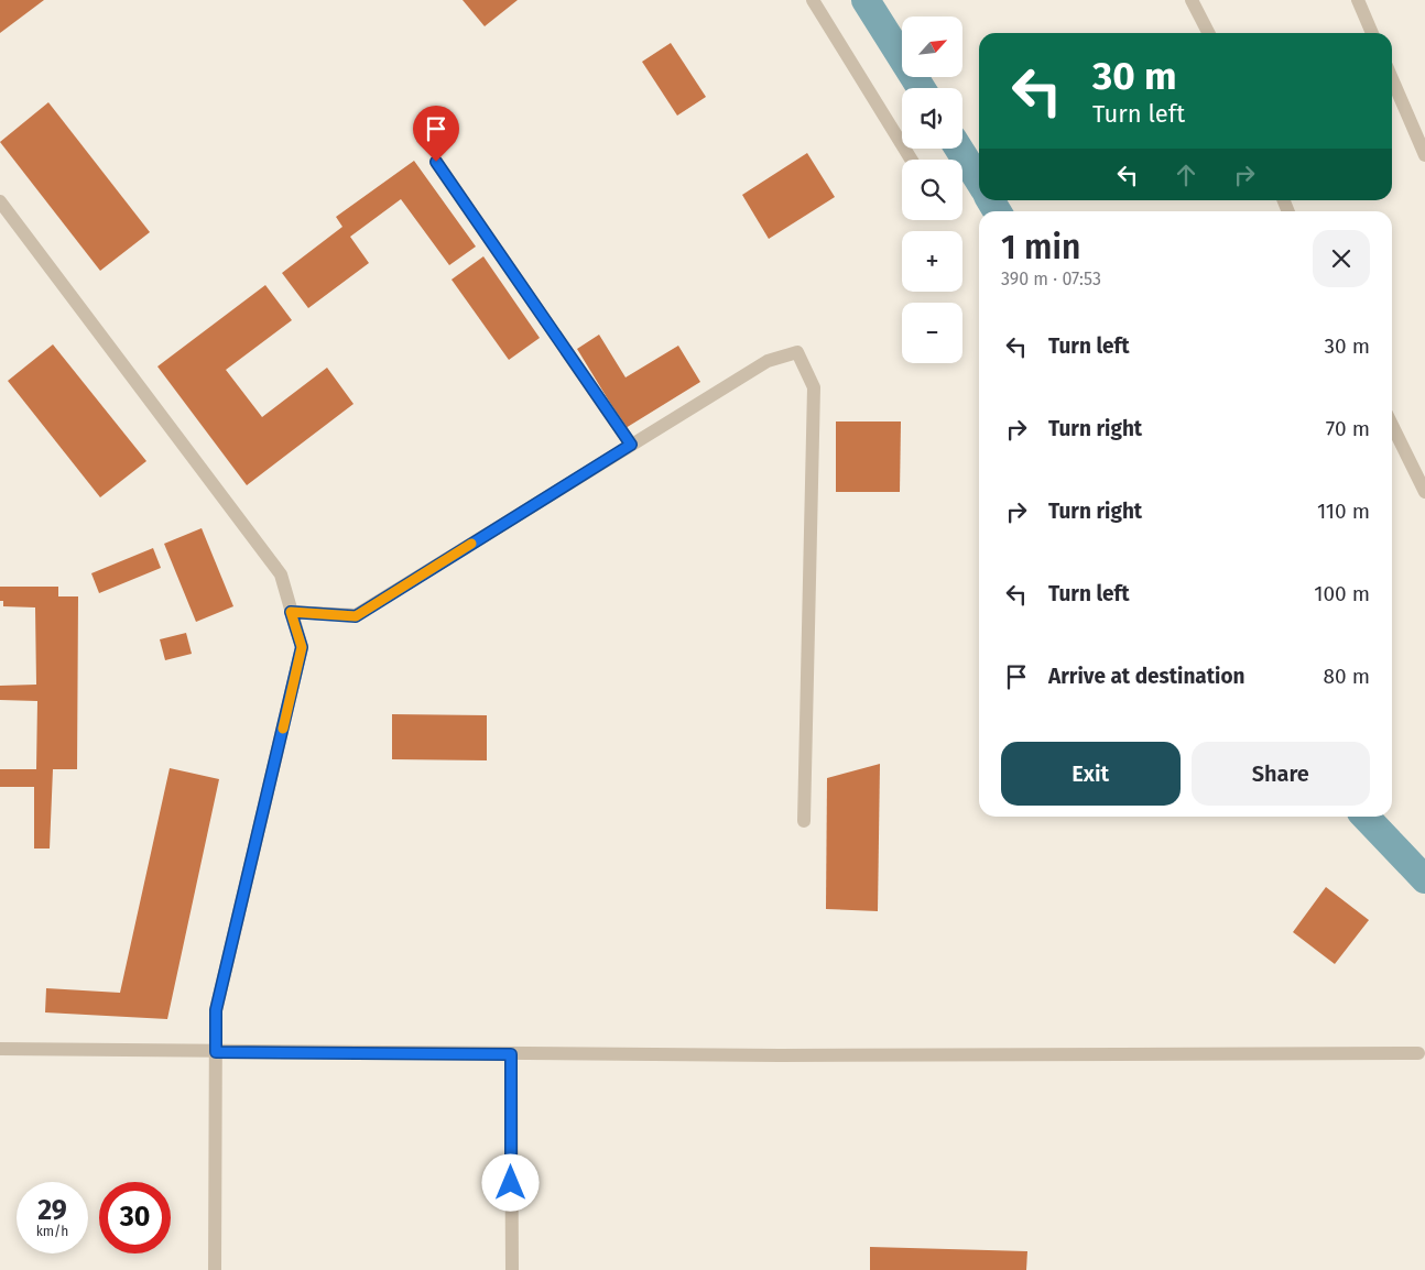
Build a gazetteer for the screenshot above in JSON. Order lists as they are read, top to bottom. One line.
{"north":"top right","page":{"map_buttons":["+","−"],"turn":["30 m","Turn left"],"heading":["1 min","390 m · 07:53"],"list":[{"name":"Turn left","value":"30 m"},{"name":"Turn right","value":"70 m"},{"name":"Turn right","value":"110 m"},{"name":"Turn left","value":"100 m"},{"name":"Arrive at destination","value":"80 m"}],"buttons":["Exit","Share"],"speed":"29 km/h","limit":"30"}}
